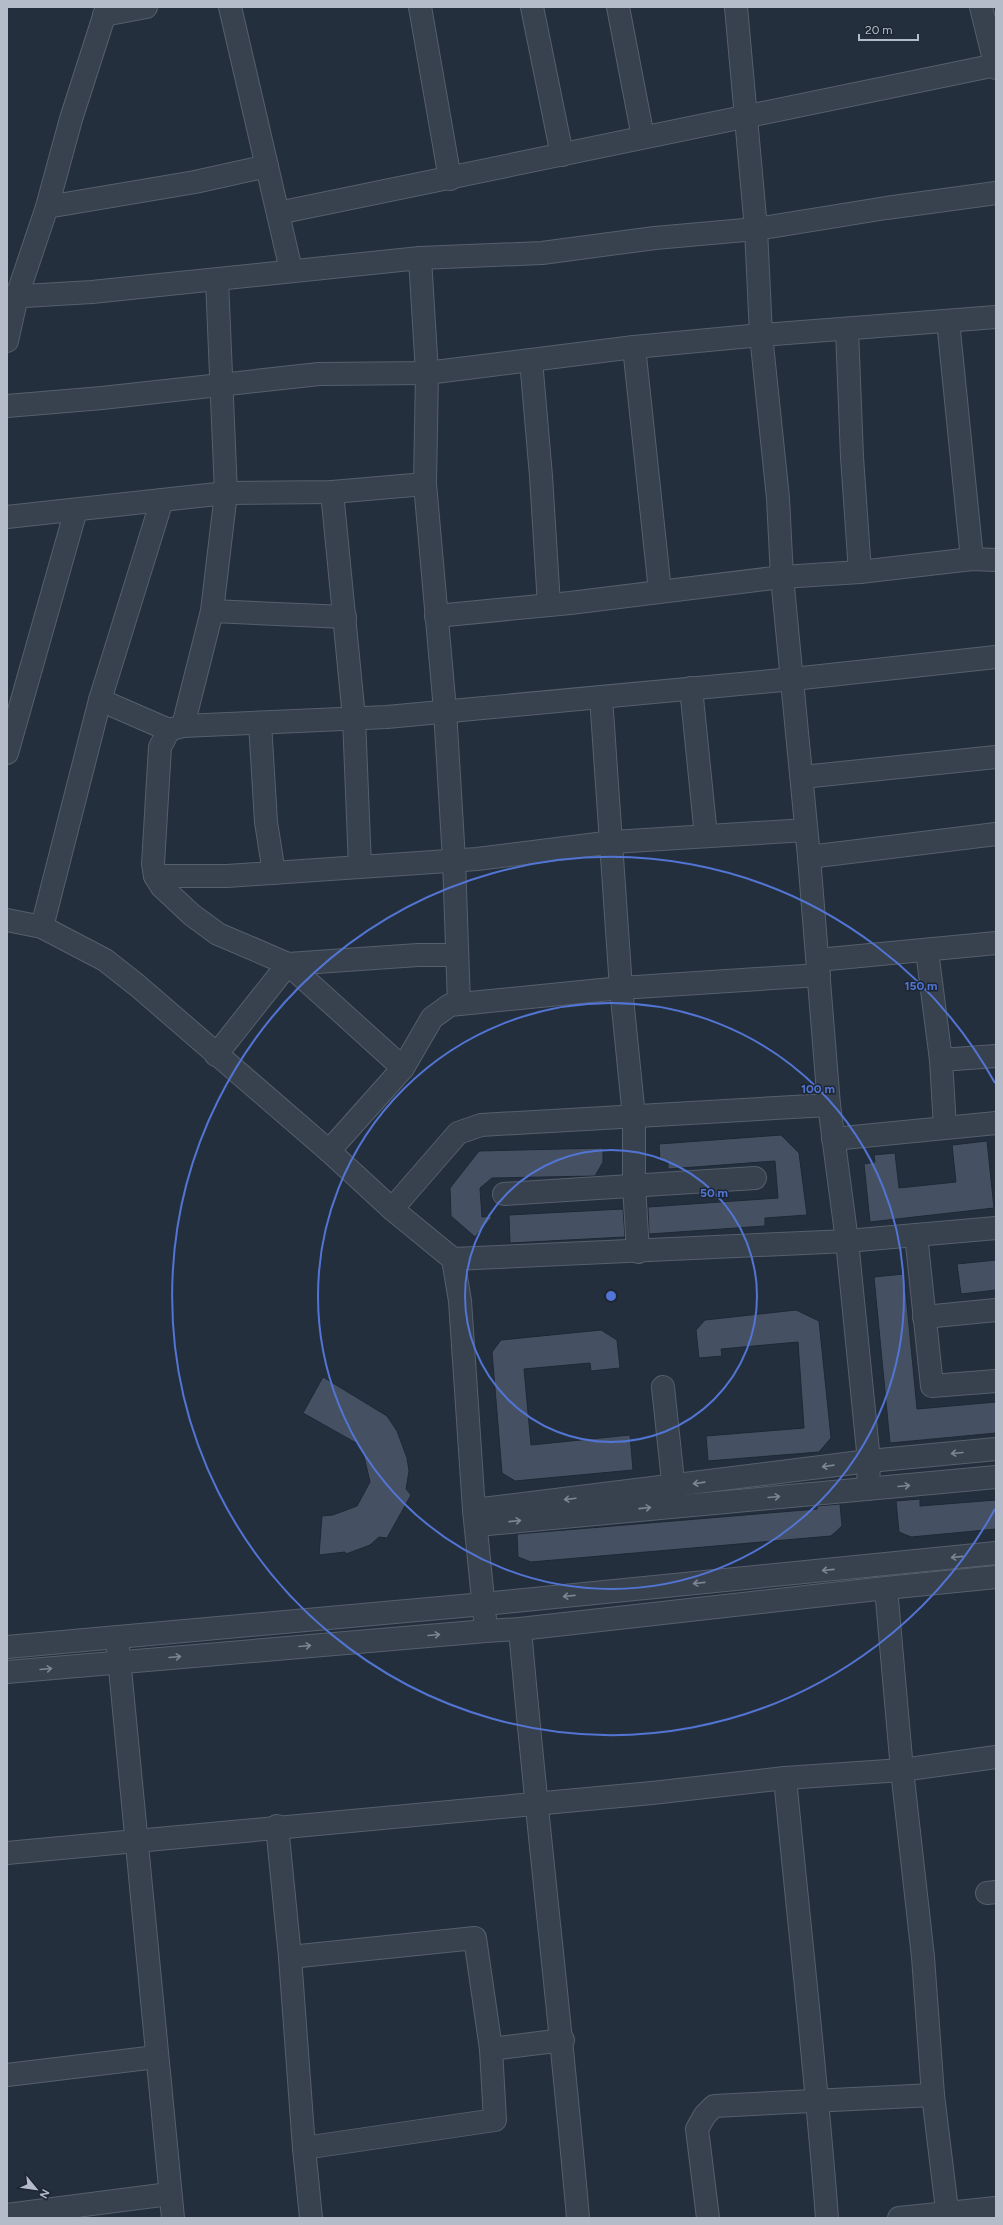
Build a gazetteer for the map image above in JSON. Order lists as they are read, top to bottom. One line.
{"scale_bar":"20 m","north":"bottom right","rings":["150 m","100 m","50 m"]}
